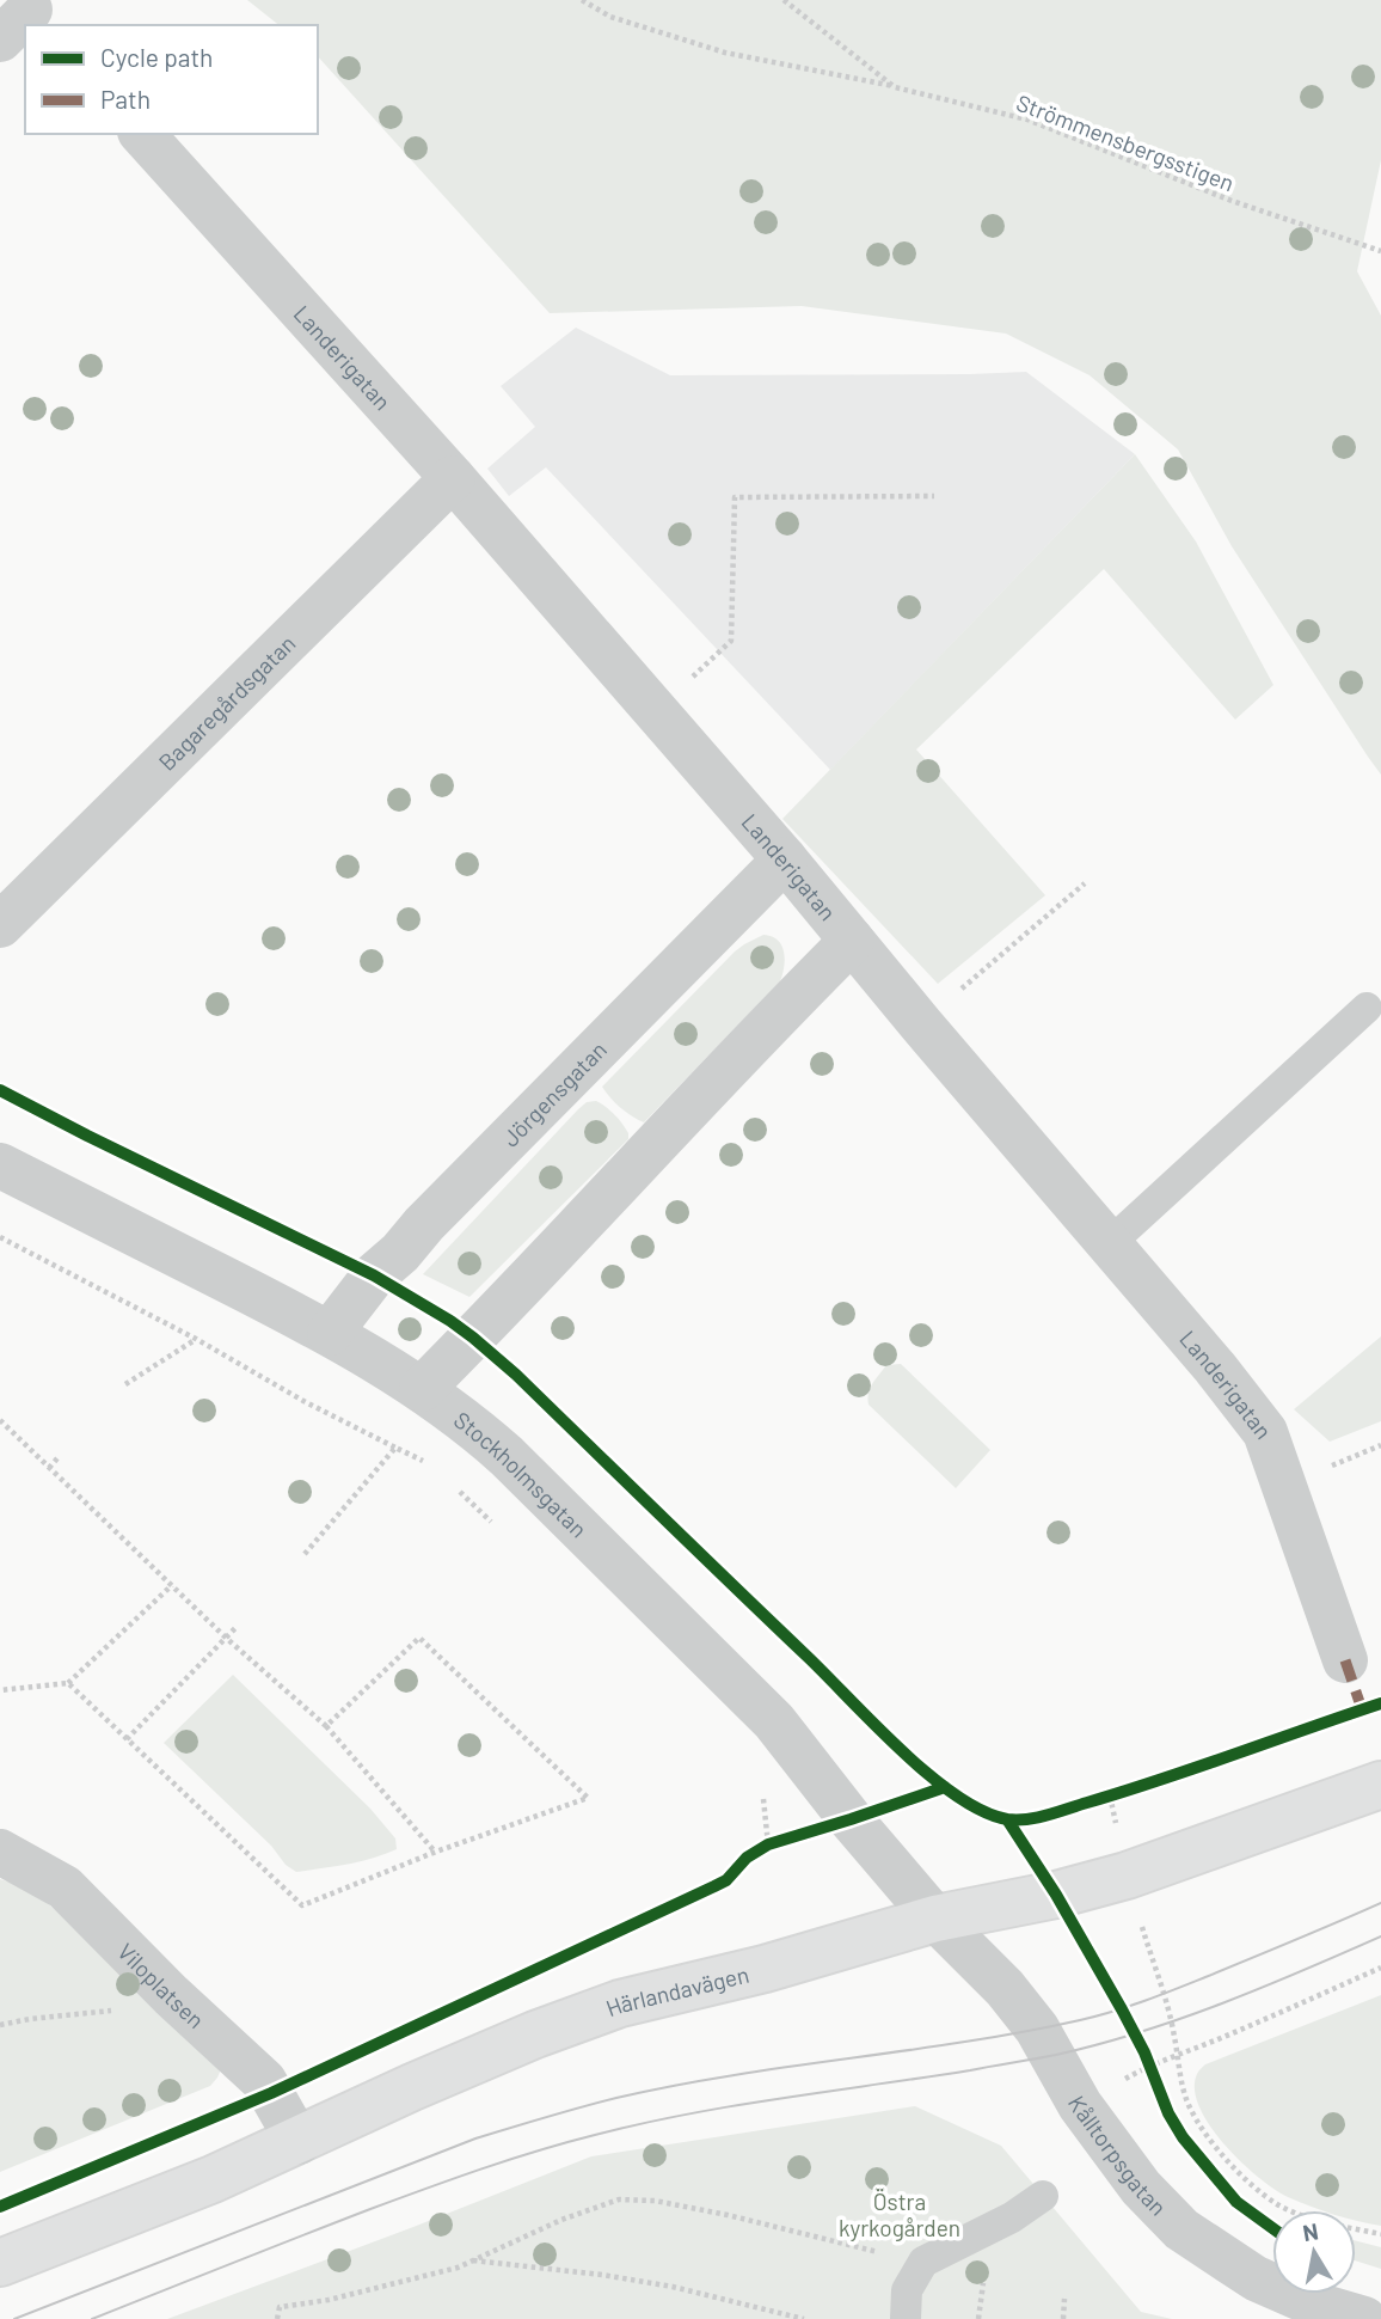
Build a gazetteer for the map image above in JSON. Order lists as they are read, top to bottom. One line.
{"streets":{"street":["Landerigatan","Bagaregårdsgatan","Jörgensgatan","Stockholmsgatan","Viloplatsen","Härlandavägen","Kålltorpsgatan"],"path":["Strömmensbergsstigen"]},"crossings":[["Landerigatan","Bagaregårdsgatan"],["Landerigatan","Jörgensgatan"],["Jörgensgatan","Stockholmsgatan"],["Stockholmsgatan","Härlandavägen"],["Stockholmsgatan","Kålltorpsgatan"],["Viloplatsen","Härlandavägen"],["Härlandavägen","Kålltorpsgatan"]],"parks":["Östra kyrkogården"],"legend":["Cycle path","Path"],"north":"top"}
